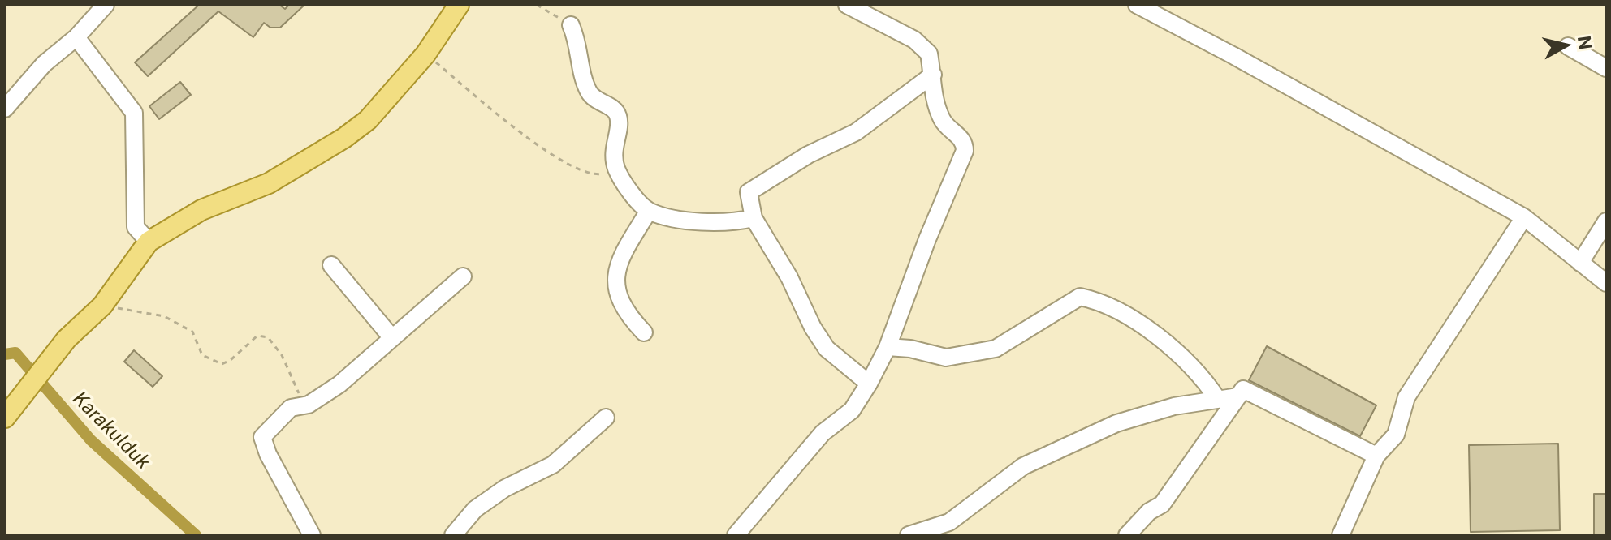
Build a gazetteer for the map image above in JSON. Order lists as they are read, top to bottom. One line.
{"water":["Karakulduk"],"north":"right"}
